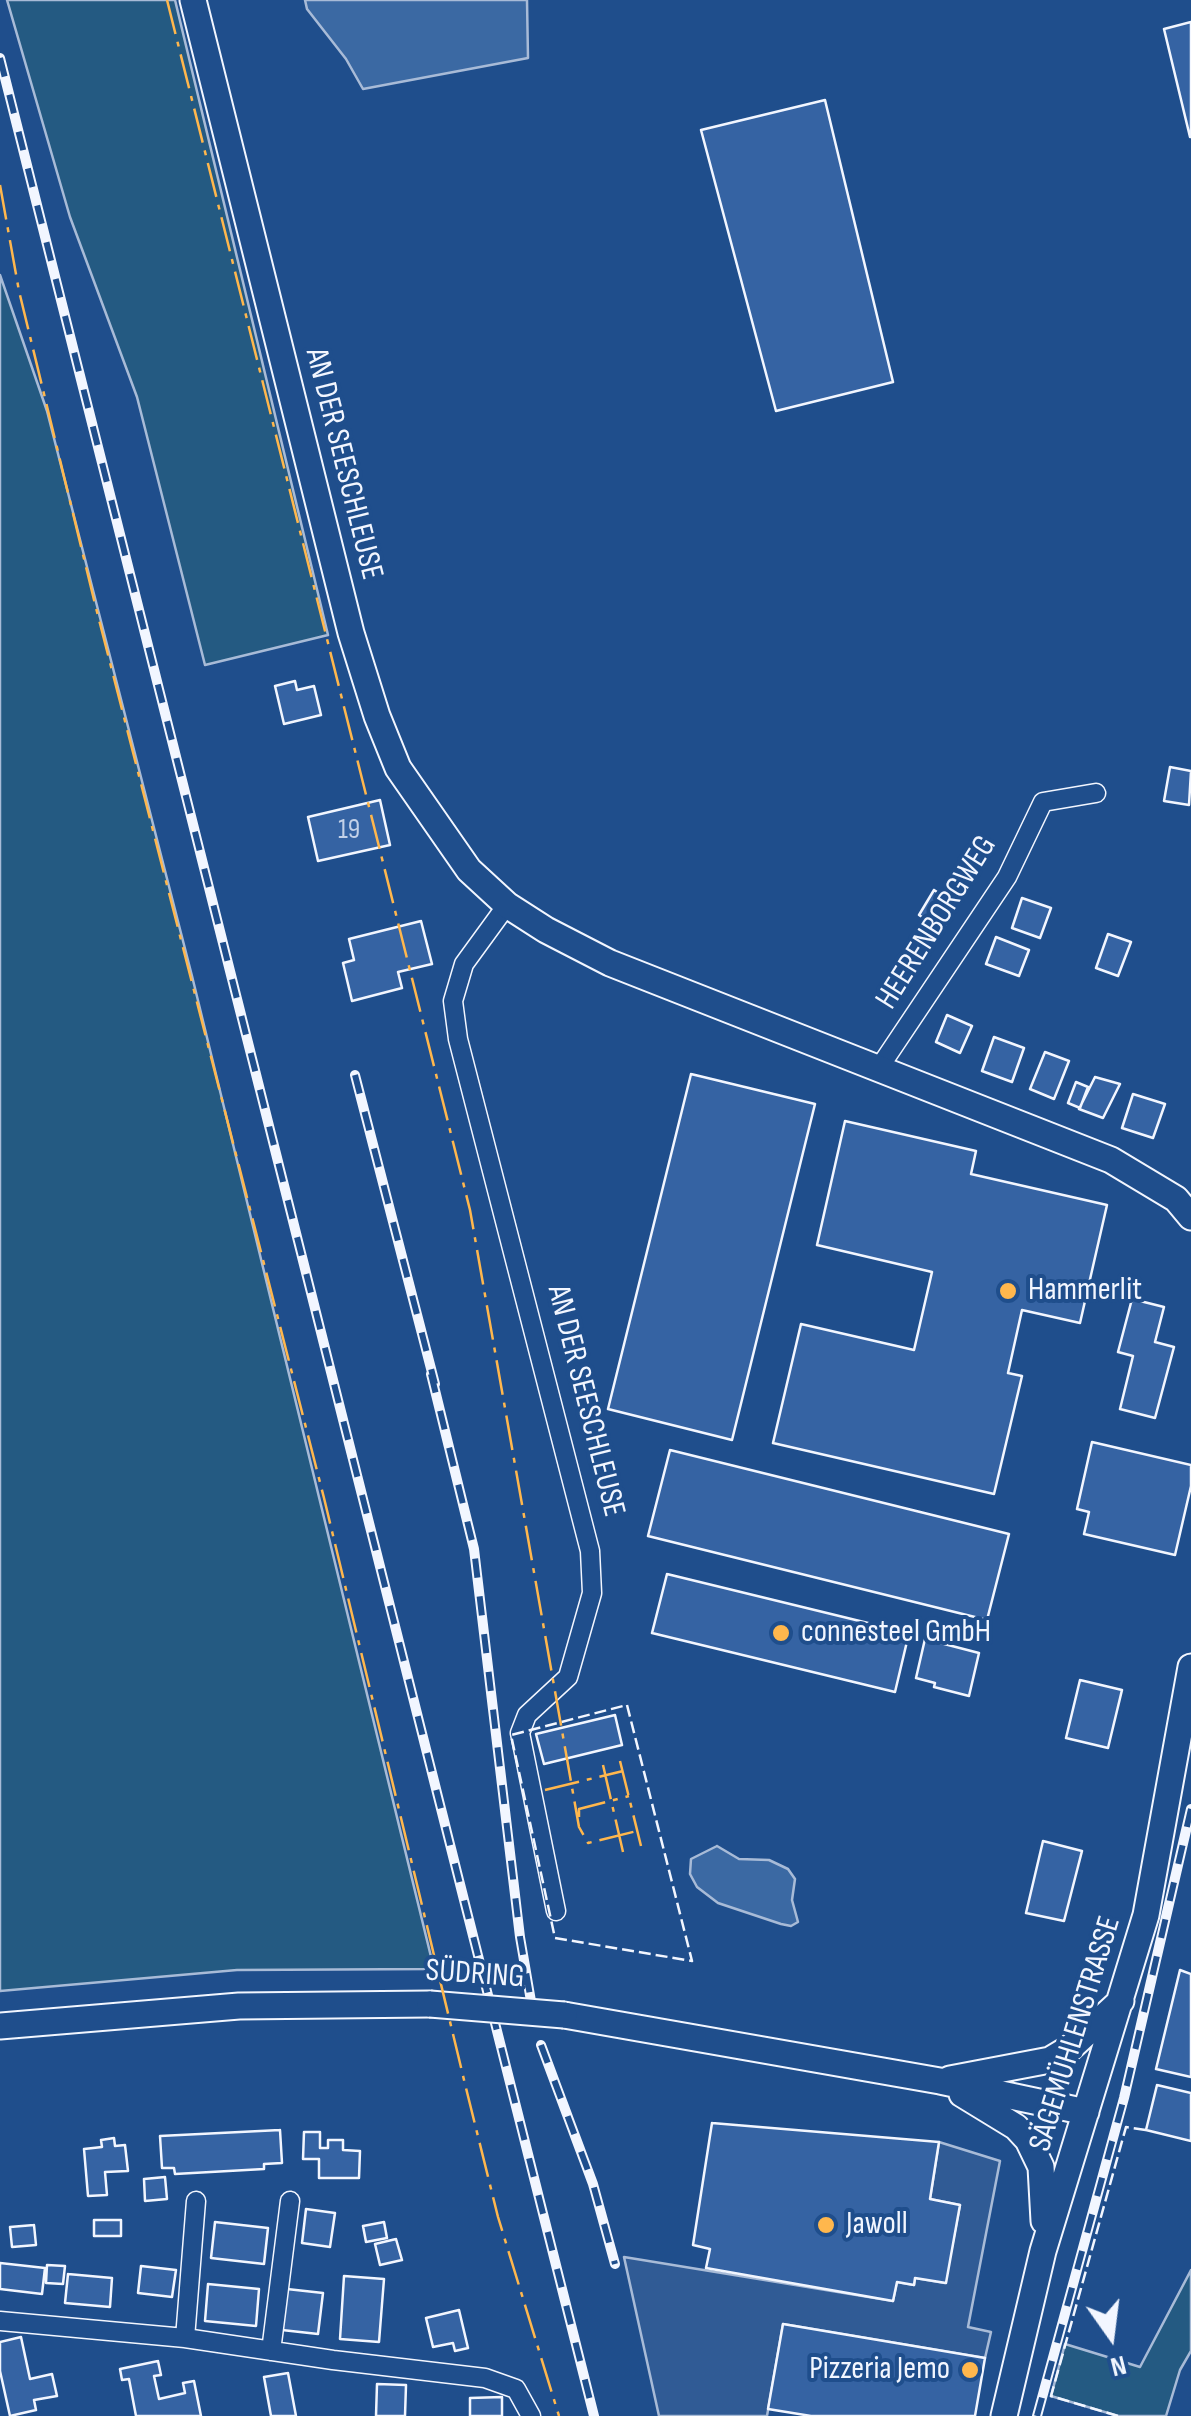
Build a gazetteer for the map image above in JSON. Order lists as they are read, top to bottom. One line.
{"streets":{"street":["AN DER SEESCHLEUSE","HEERENBORGWEG","SÜDRING","SÄGEMÜHLENSTRASSE"]},"crossings":[["AN DER SEESCHLEUSE","HEERENBORGWEG"],["SÜDRING","SÄGEMÜHLENSTRASSE"]],"places":["Hammerlit","connesteel GmbH","Jawoll","Pizzeria Jemo"],"house_numbers":["19"],"north":"bottom"}
